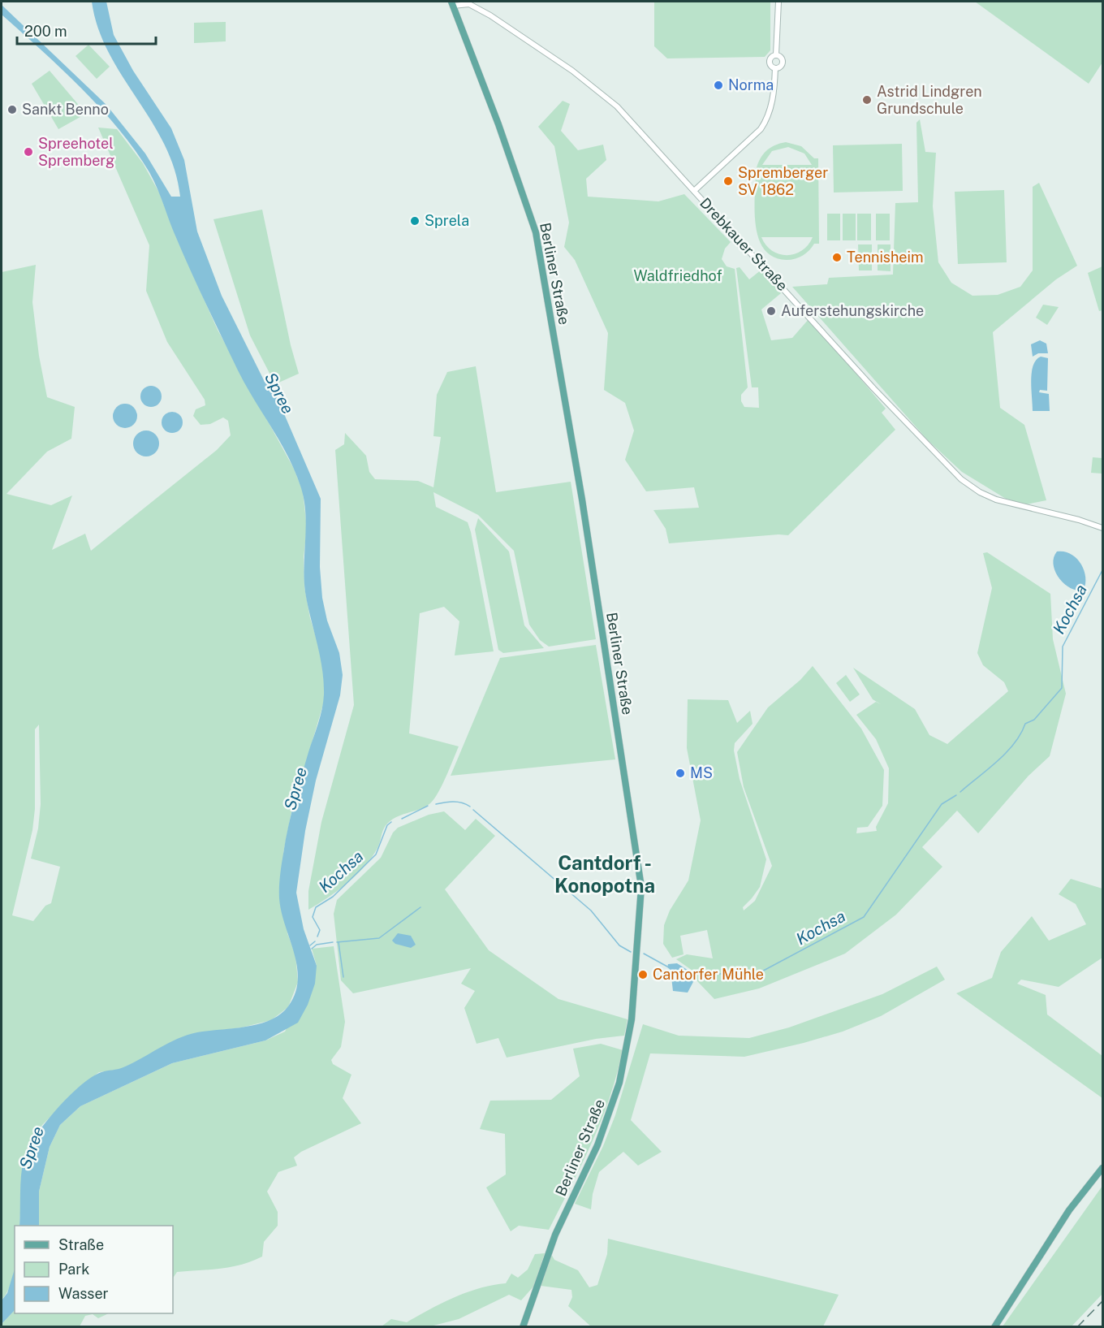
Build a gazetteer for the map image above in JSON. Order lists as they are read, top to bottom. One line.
{"streets":{"main road":["Berliner Straße"],"street":["Drebkauer Straße"]},"crossings":[["Drebkauer Straße","Berliner Straße"]],"districts":["Cantdorf - Konopotna"],"water":["Spree","Kochsa"],"parks":["Waldfriedhof"],"places":["Norma","Astrid Lindgren Grundschule","Sankt Benno","Spreehotel Spremberg","Spremberger SV 1862","Sprela","Tennisheim","Auferstehungskirche","MS","Cantorfer Mühle"],"legend":["Straße","Park","Wasser"],"scale_bar":"200 m"}
